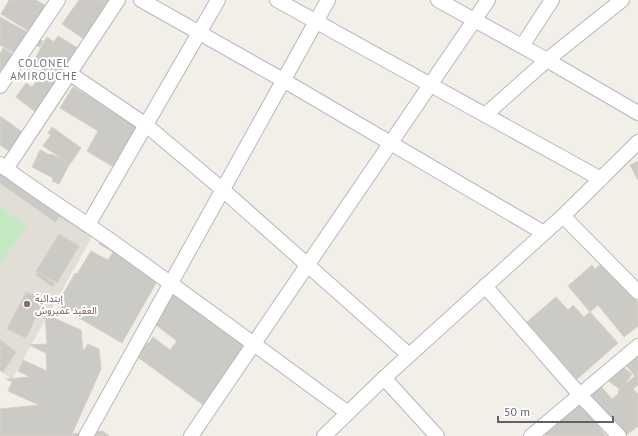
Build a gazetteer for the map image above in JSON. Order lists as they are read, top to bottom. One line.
{"districts":["COLONEL AMIROUCHE"],"places":["إبتدائية العقيد عميروش"],"scale_bar":"50 m"}
